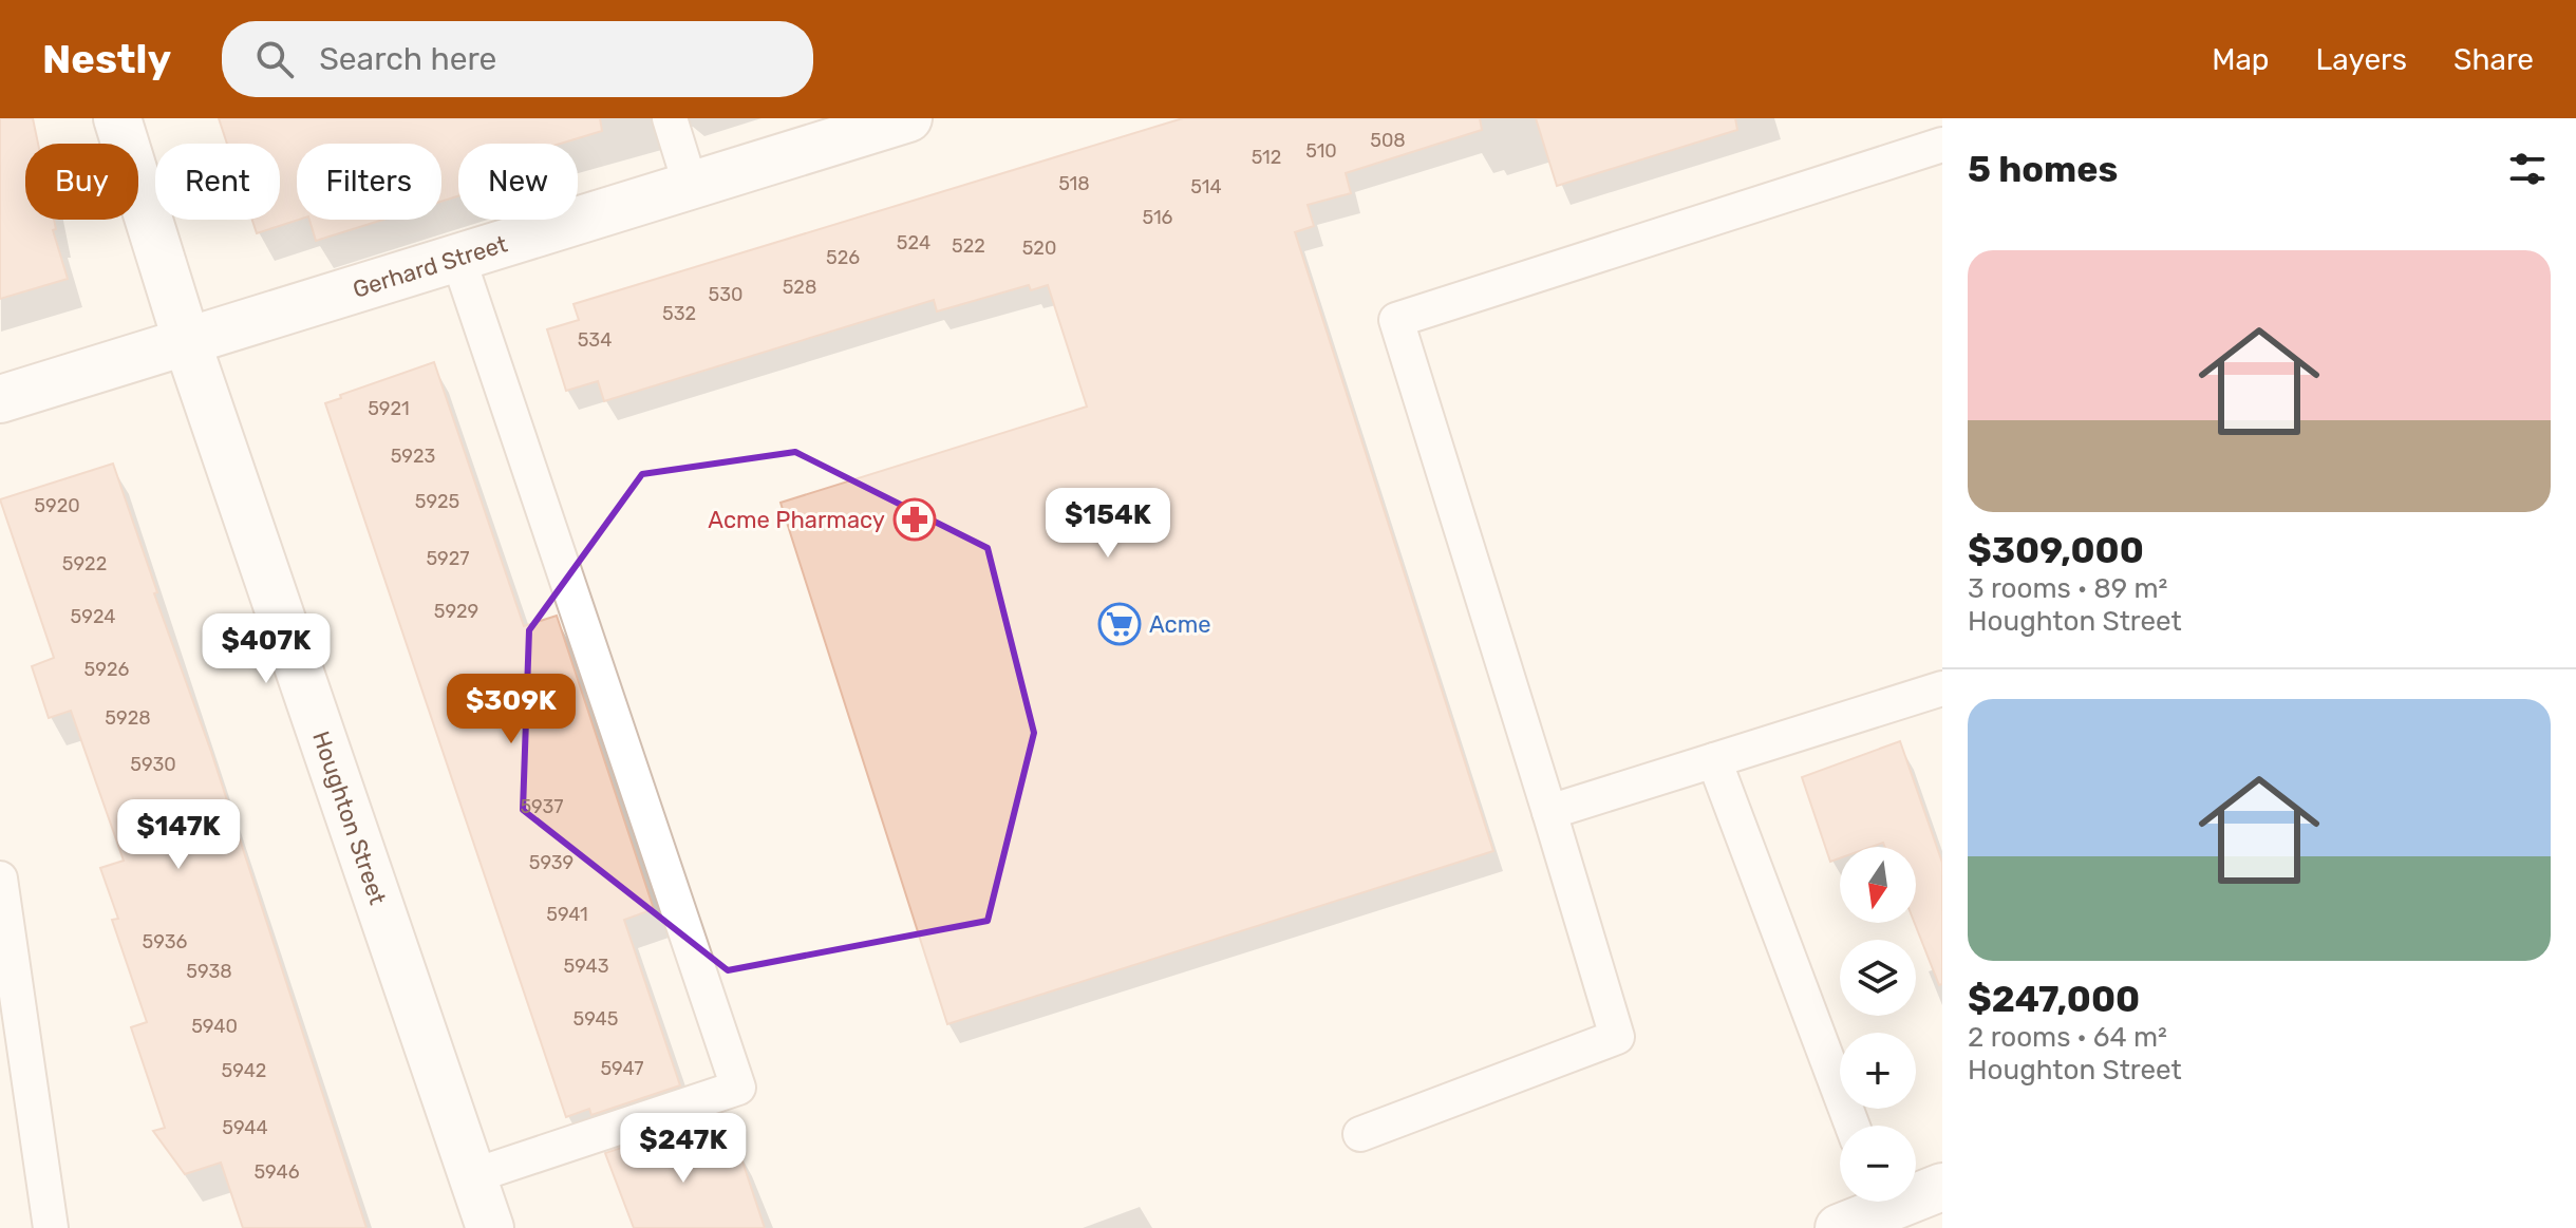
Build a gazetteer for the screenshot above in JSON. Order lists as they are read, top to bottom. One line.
{"streets":{"street":["Gerhard Street","Houghton Street"]},"crossings":[["Gerhard Street","Houghton Street"]],"places":{"pharmacy":["Acme Pharmacy"],"supermarket":["Acme"]},"house_numbers":["508","510","512","518","514","516","524","522","520","526","528","530","532","534","5921","5923","5925","5920","5927","5922","5929","5924","5926","5928","5930","5937","5939","5941","5936","5943","5938","5945","5940","5947","5942","5944","5946"],"north":"bottom","page":{"header":"Nestly","search":"Search here","nav":["Map","Layers","Share"],"heading":"5 homes","chip":["Buy","Rent","Filters","New"],"list":[{"name":"$309,000","note":"3 rooms · 89 m² · Houghton Street"},{"name":"$247,000","note":"2 rooms · 64 m² · Houghton Street"}],"price":["$154K","$407K","$309K","$147K","$247K"],"map_buttons":["+","−"]}}
